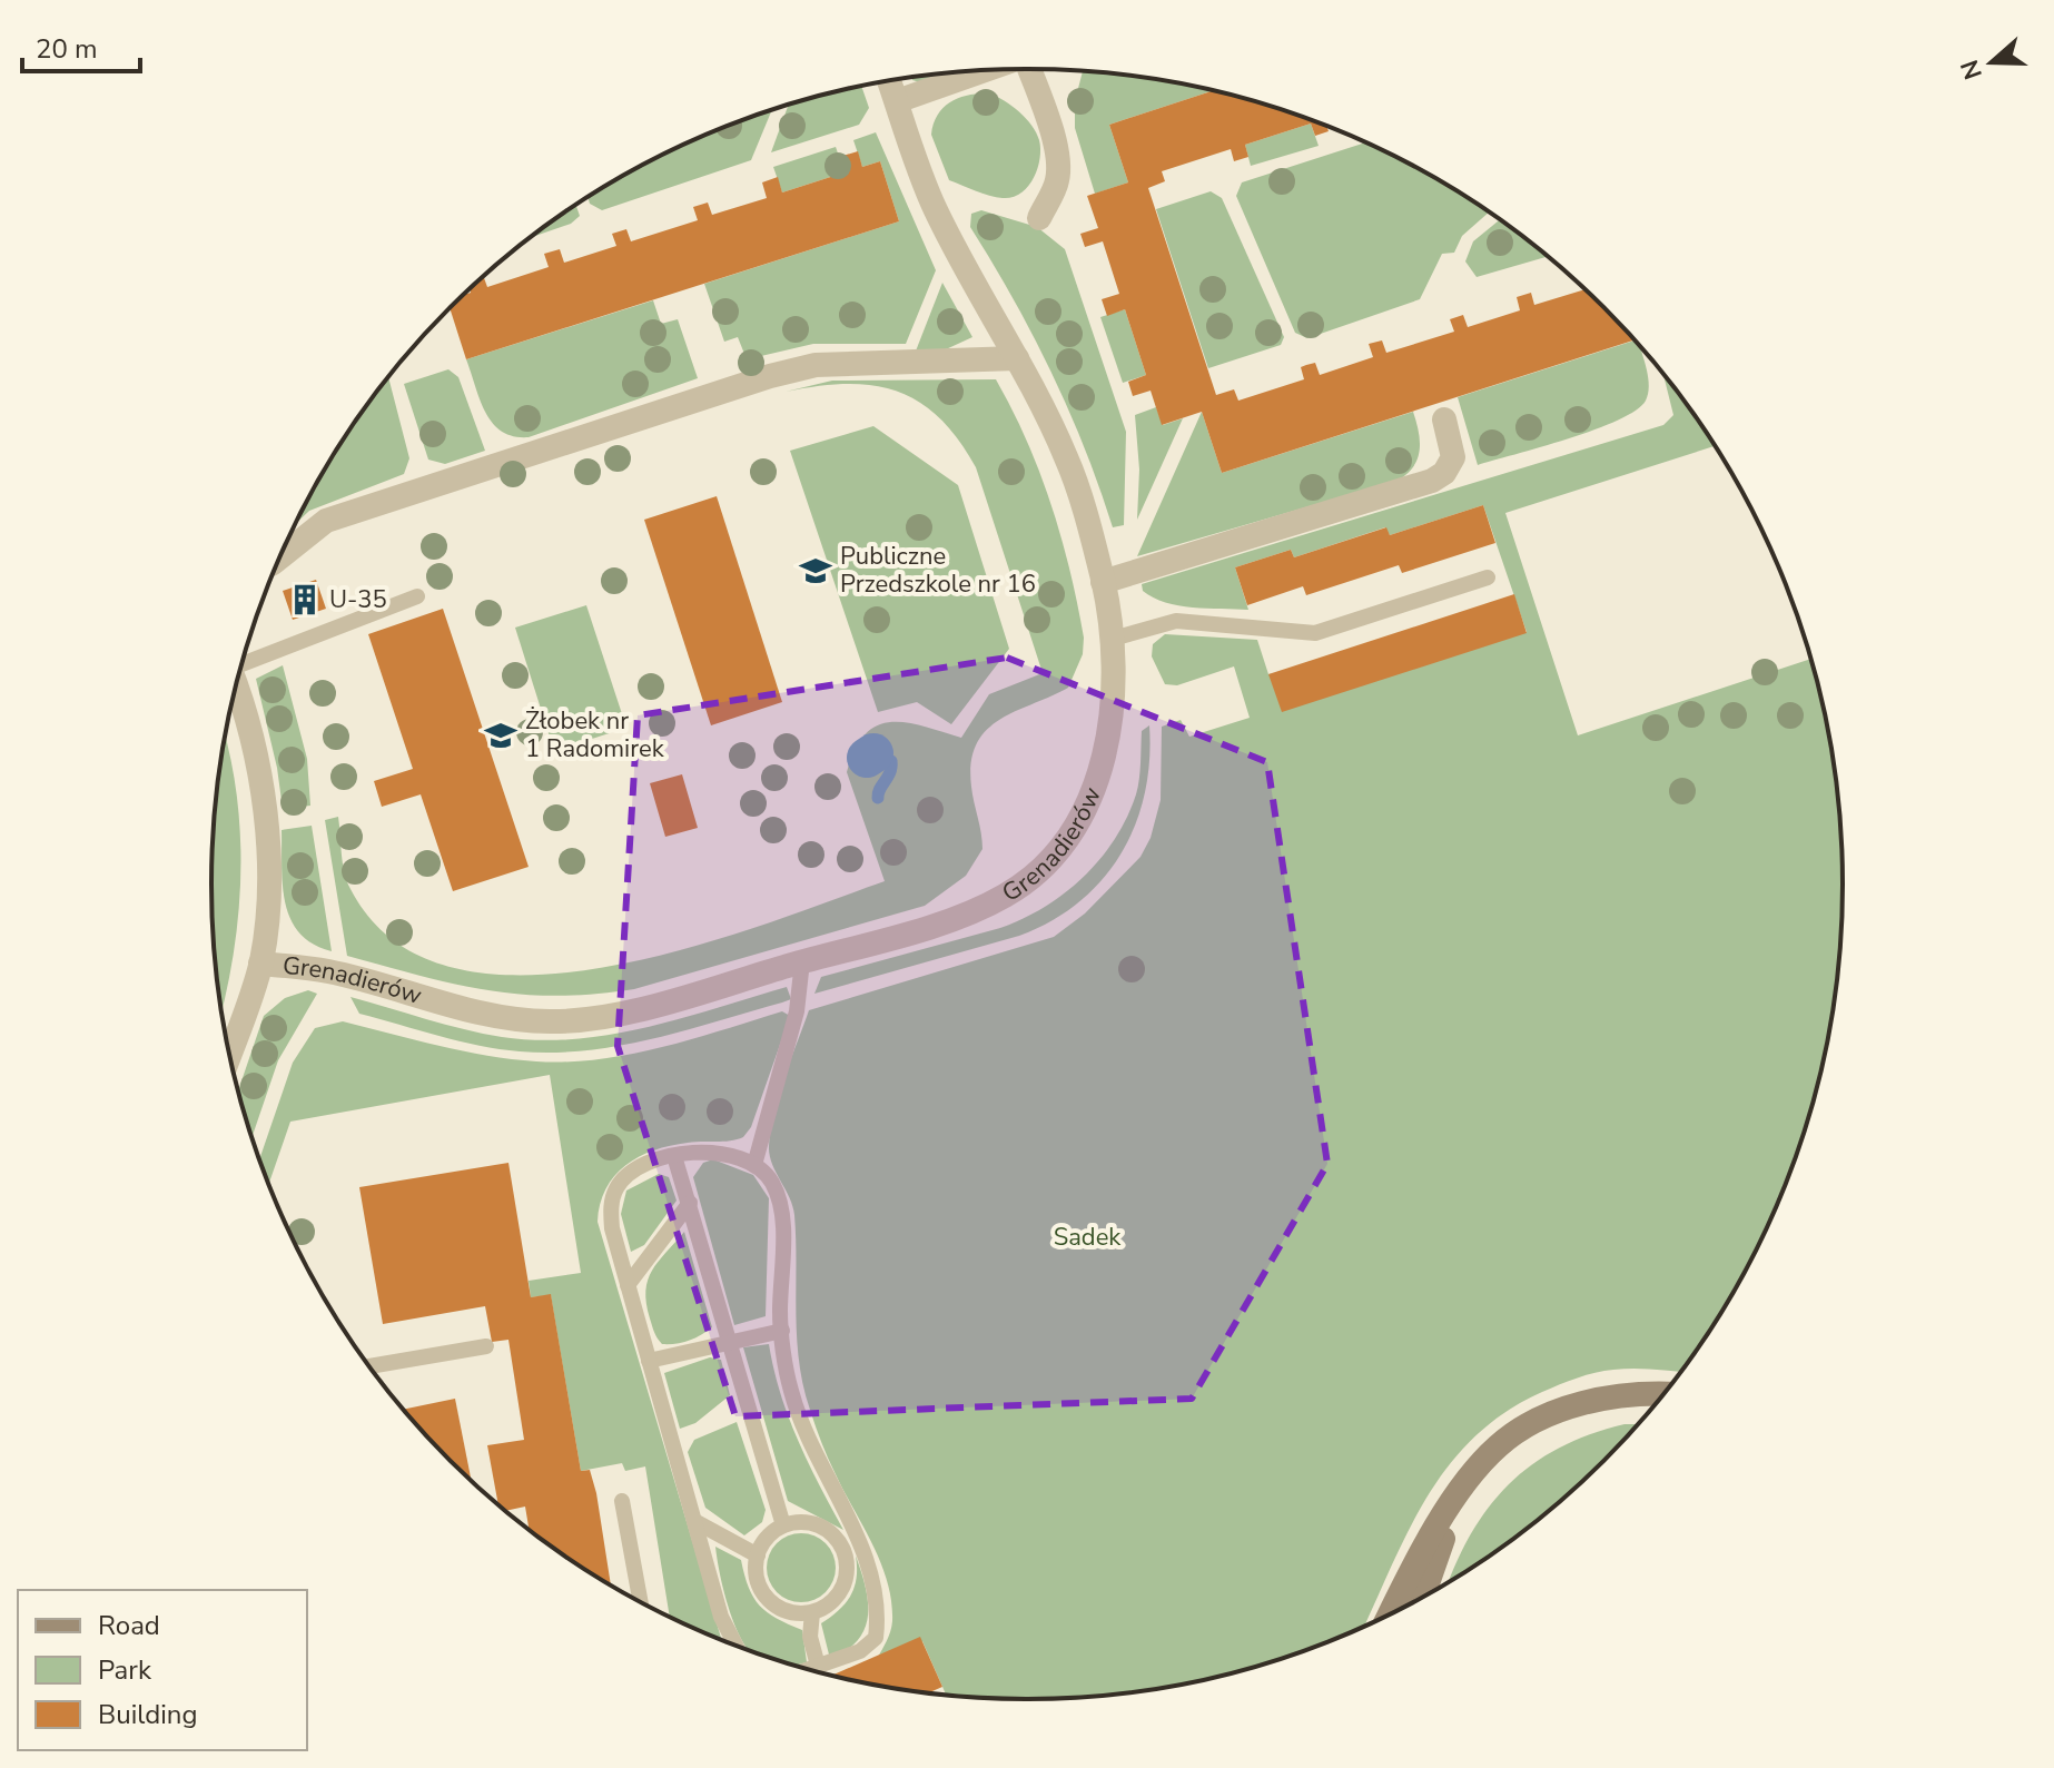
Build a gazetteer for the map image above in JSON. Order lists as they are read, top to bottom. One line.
{"streets":{"street":["Grenadierów"]},"parks":["Sadek"],"places":{"school or university":["Publiczne Przedszkole nr 16","Żłobek nr 1 Radomirek"],"building":["U-35"]},"legend":["Road","Park","Building"],"scale_bar":"20 m","north":"left"}
